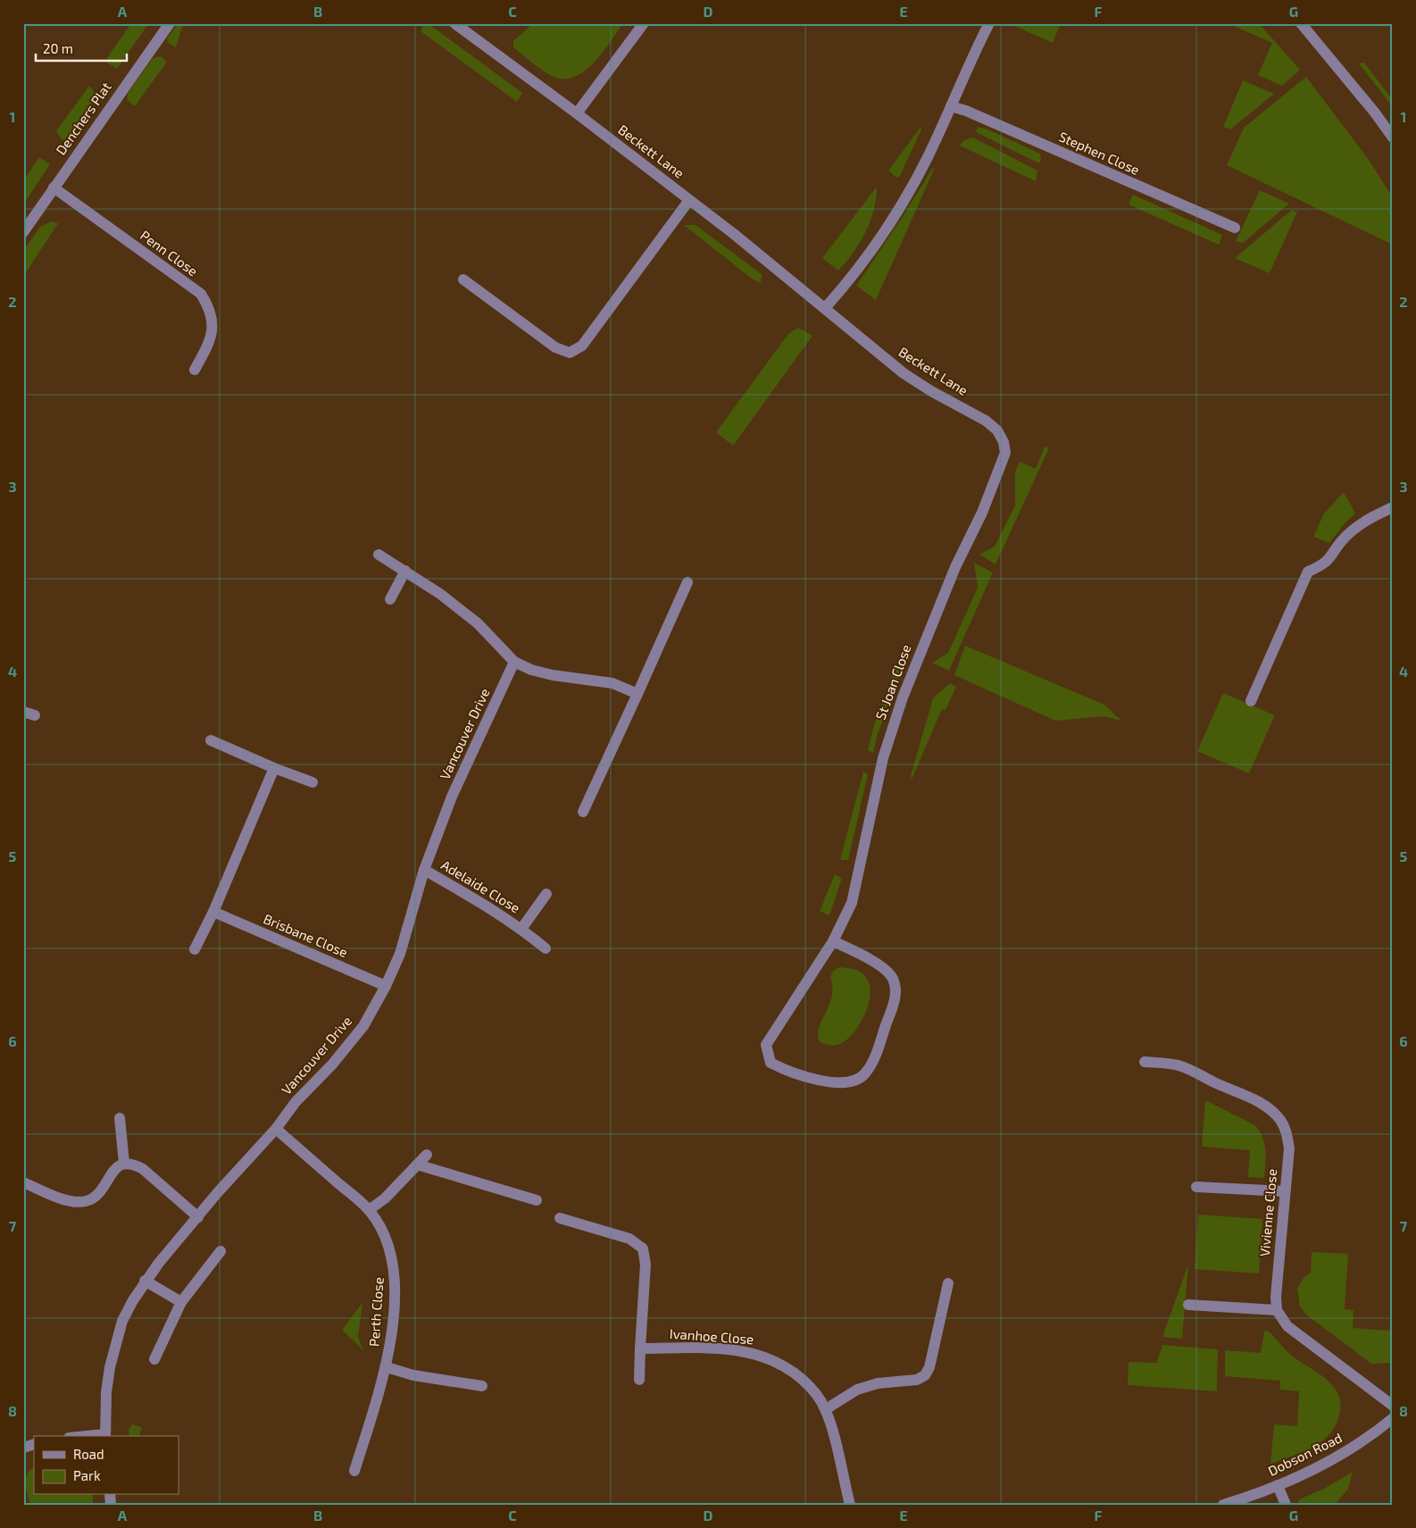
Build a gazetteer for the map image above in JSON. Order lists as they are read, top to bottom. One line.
{"streets":{"street":["Denchers Plat","Beckett Lane","Stephen Close","Penn Close","St Joan Close","Vancouver Drive","Adelaide Close","Brisbane Close","Vivienne Close","Perth Close","Ivanhoe Close","Dobson Road"]},"crossings":[["Denchers Plat","Penn Close"],["Beckett Lane","St Joan Close"],["Vancouver Drive","Adelaide Close"],["Vancouver Drive","Brisbane Close"],["Vancouver Drive","Perth Close"]],"legend":["Road","Park"],"scale_bar":"20 m","grid":{"columns":["A","B","C","D","E","F","G"],"rows":["1","2","3","4","5","6","7","8"]}}
